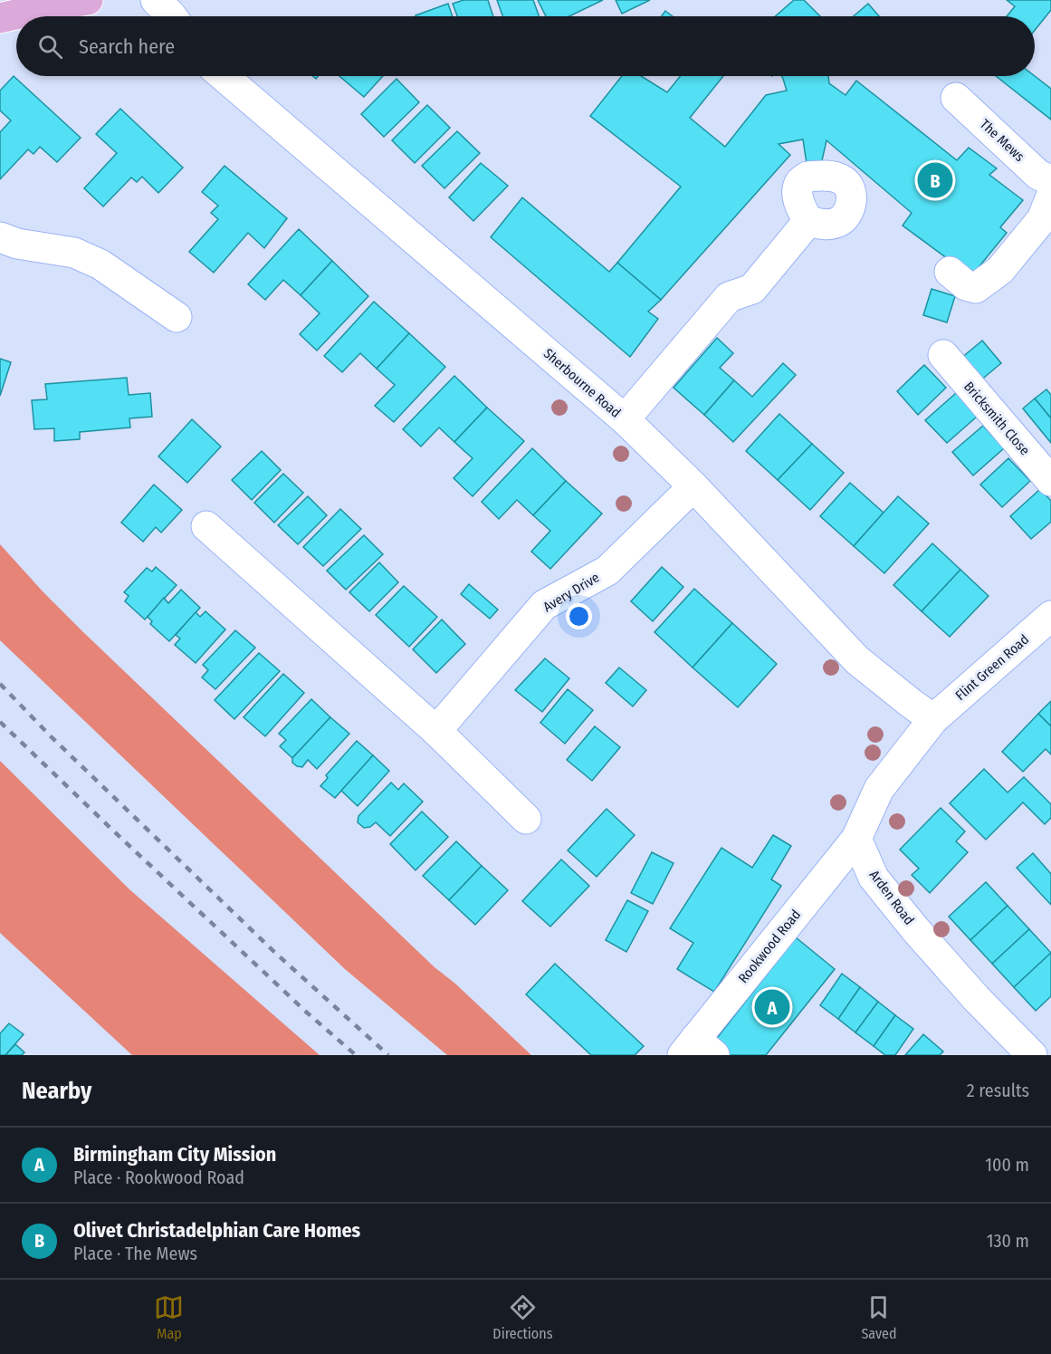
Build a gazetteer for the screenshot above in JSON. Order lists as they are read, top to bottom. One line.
{"streets":{"street":["The Mews","Sherbourne Road","Bricksmith Close","Avery Drive","Flint Green Road","Arden Road","Rookwood Road"]},"crossings":[["Sherbourne Road","Avery Drive"],["Sherbourne Road","Flint Green Road"],["Arden Road","Rookwood Road"]],"page":{"search":"Search here","pins":["B","A"],"heading":["Nearby","2 results"],"list":[{"mark":"A","name":"Birmingham City Mission","note":"Place · Rookwood Road","value":"100 m"},{"mark":"B","name":"Olivet Christadelphian Care Homes","note":"Place · The Mews","value":"130 m"}],"nav":["Map","Directions","Saved"]}}
